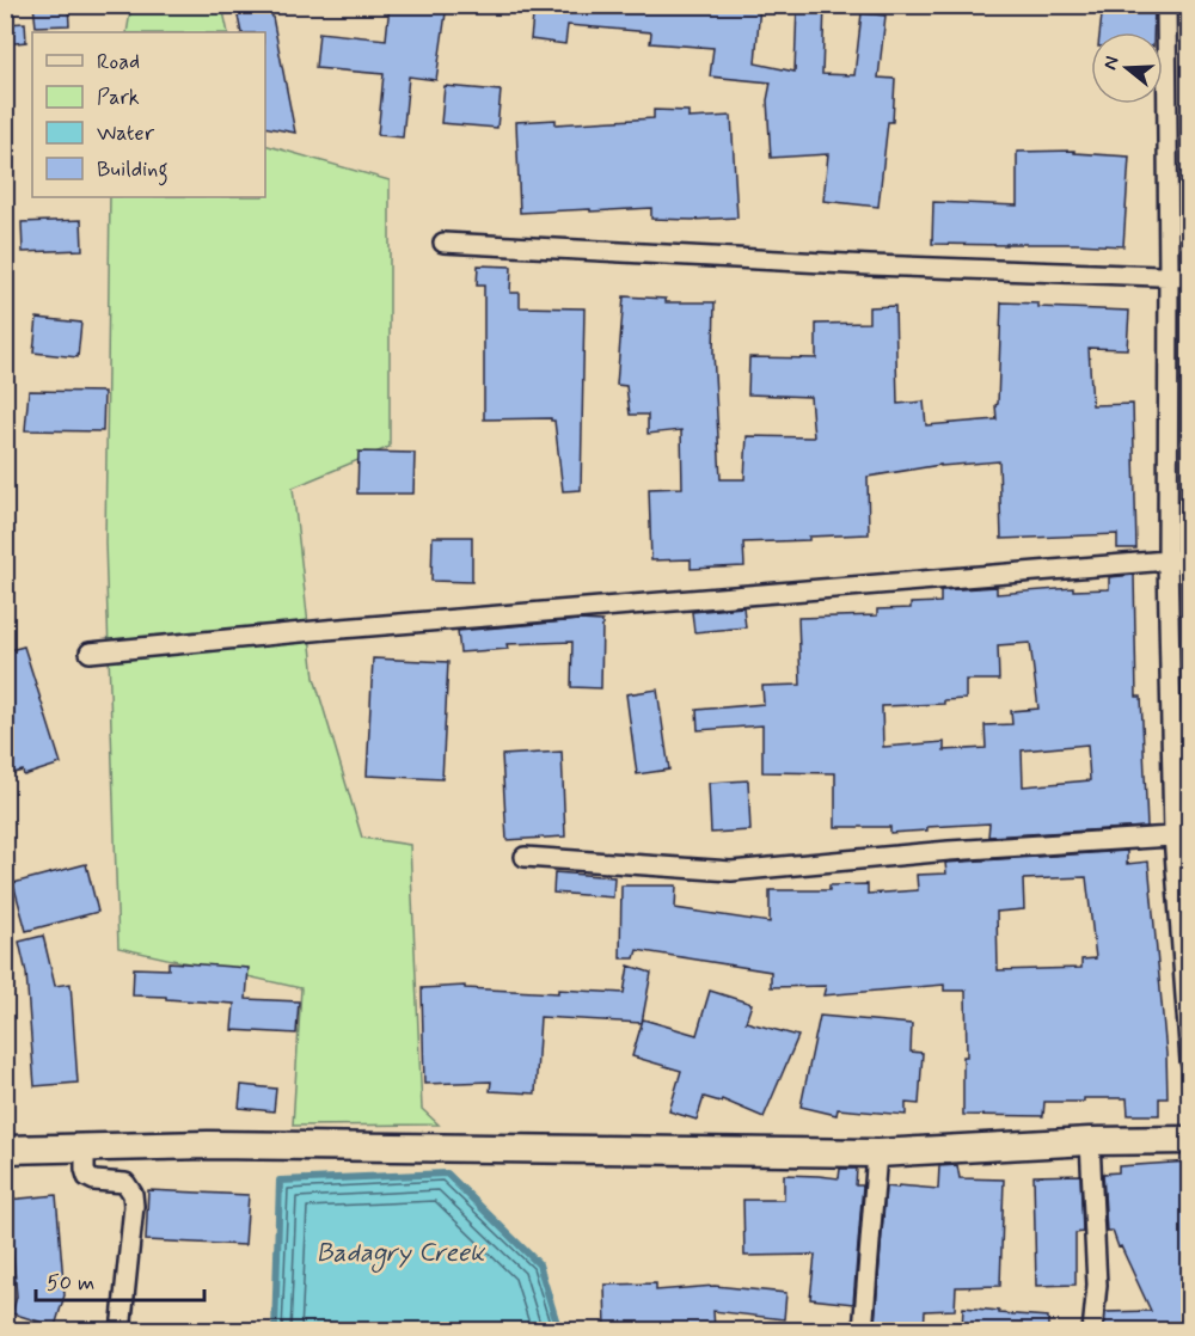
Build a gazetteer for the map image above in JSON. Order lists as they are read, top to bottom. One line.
{"water":["Badagry Creek"],"legend":["Road","Park","Water","Building"],"scale_bar":"50 m","north":"left"}
